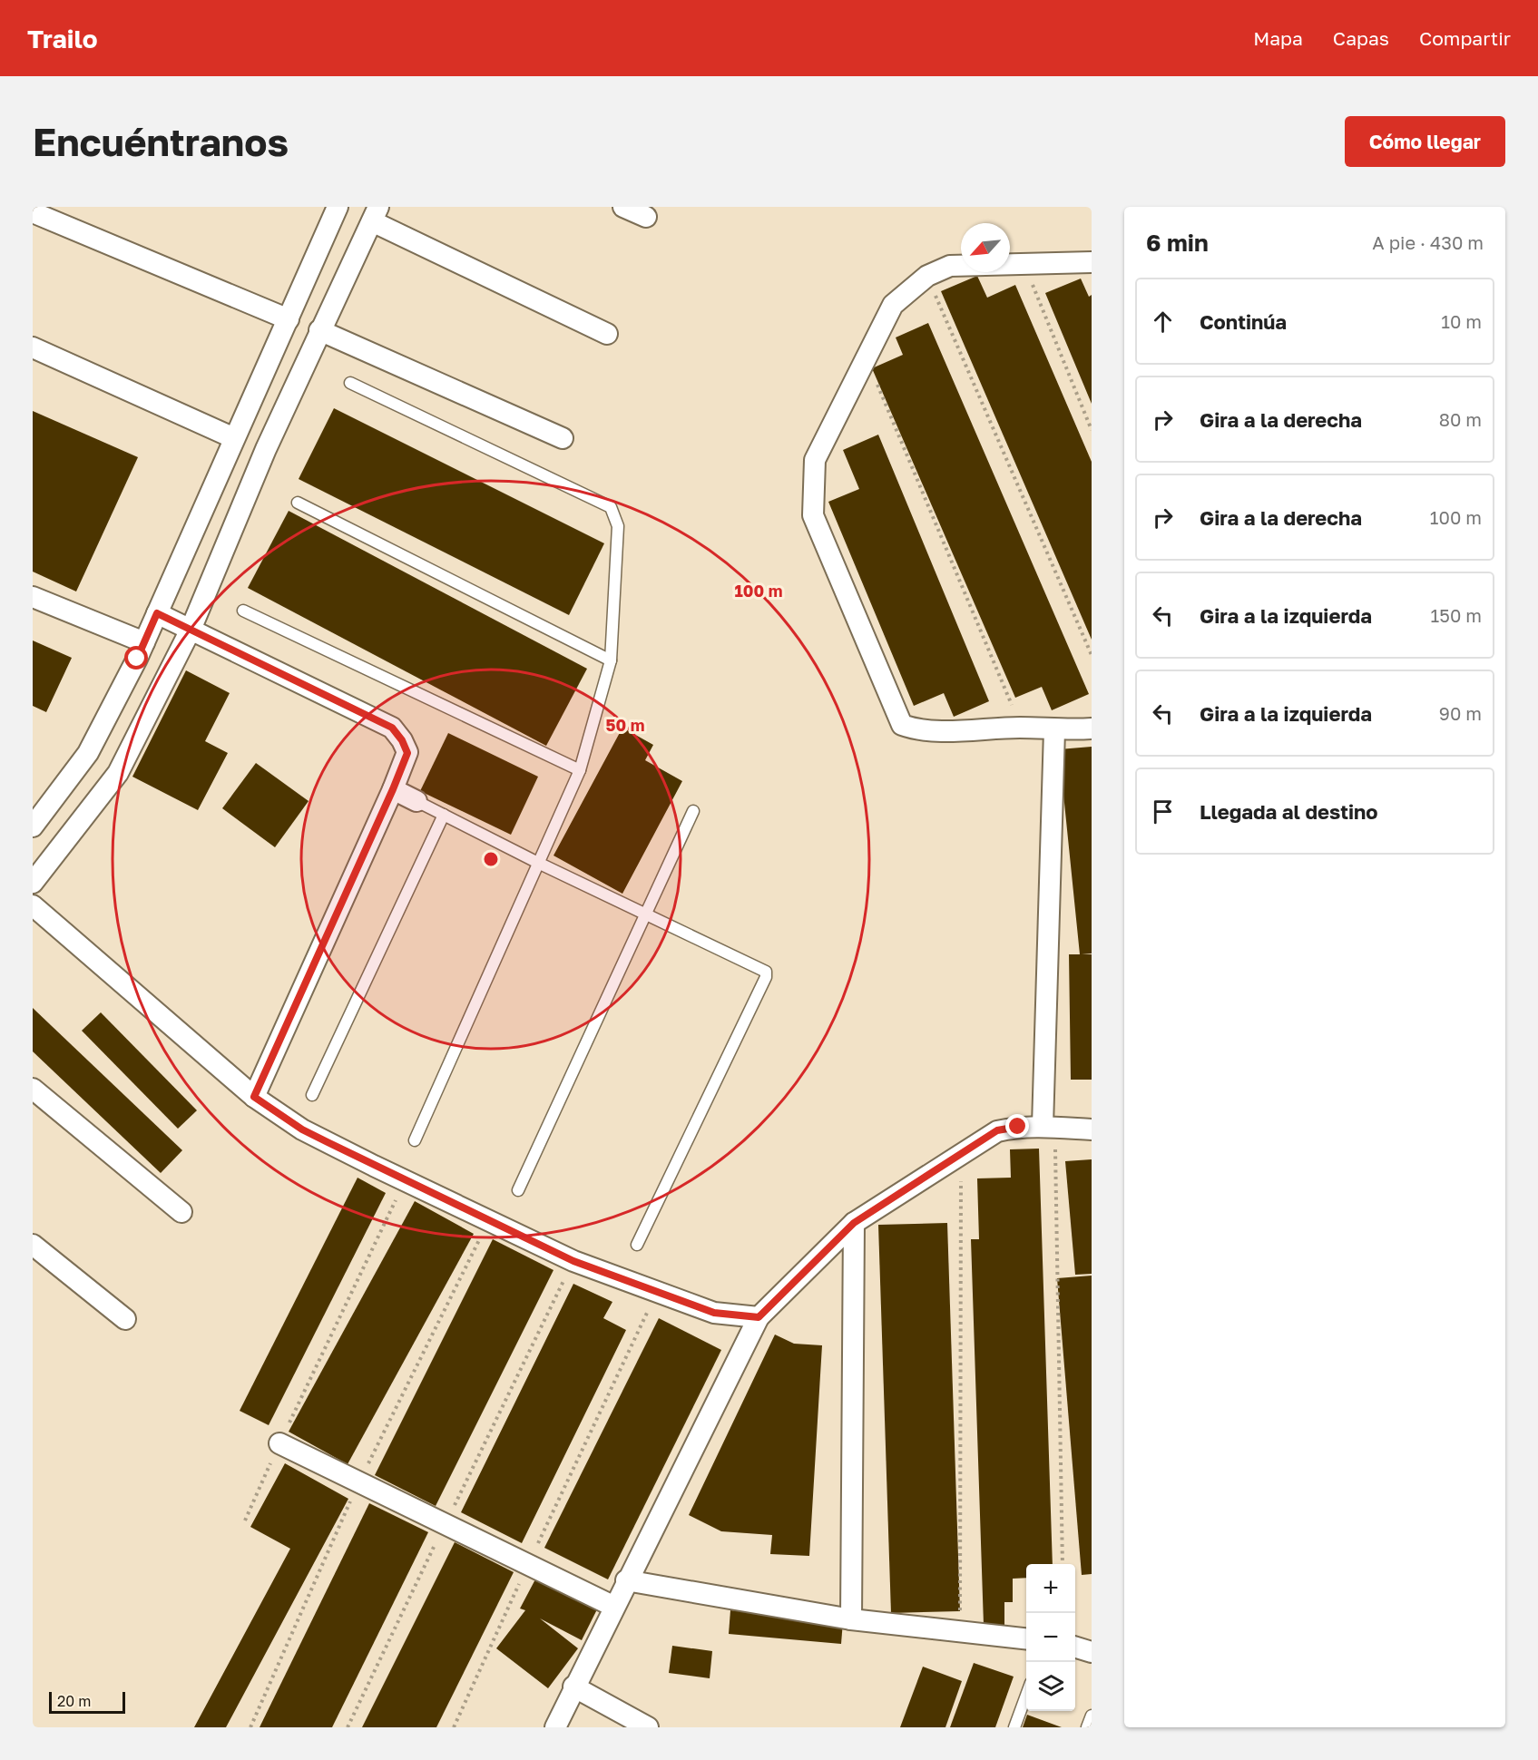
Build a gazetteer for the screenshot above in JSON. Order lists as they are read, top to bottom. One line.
{"scale_bar":"20 m","north":"bottom left","page":{"header":"Trailo","nav":["Mapa","Capas","Compartir"],"buttons":"Cómo llegar","title":"Encuéntranos","heading":["6 min","A pie · 430 m"],"list":[["Continúa","10 m"],["Gira a la derecha","80 m"],["Gira a la derecha","100 m"],["Gira a la izquierda","150 m"],["Gira a la izquierda","90 m"],"Llegada al destino"],"map_buttons":["+","−"],"scale":"20 m"},"rings":["100 m","50 m"]}
